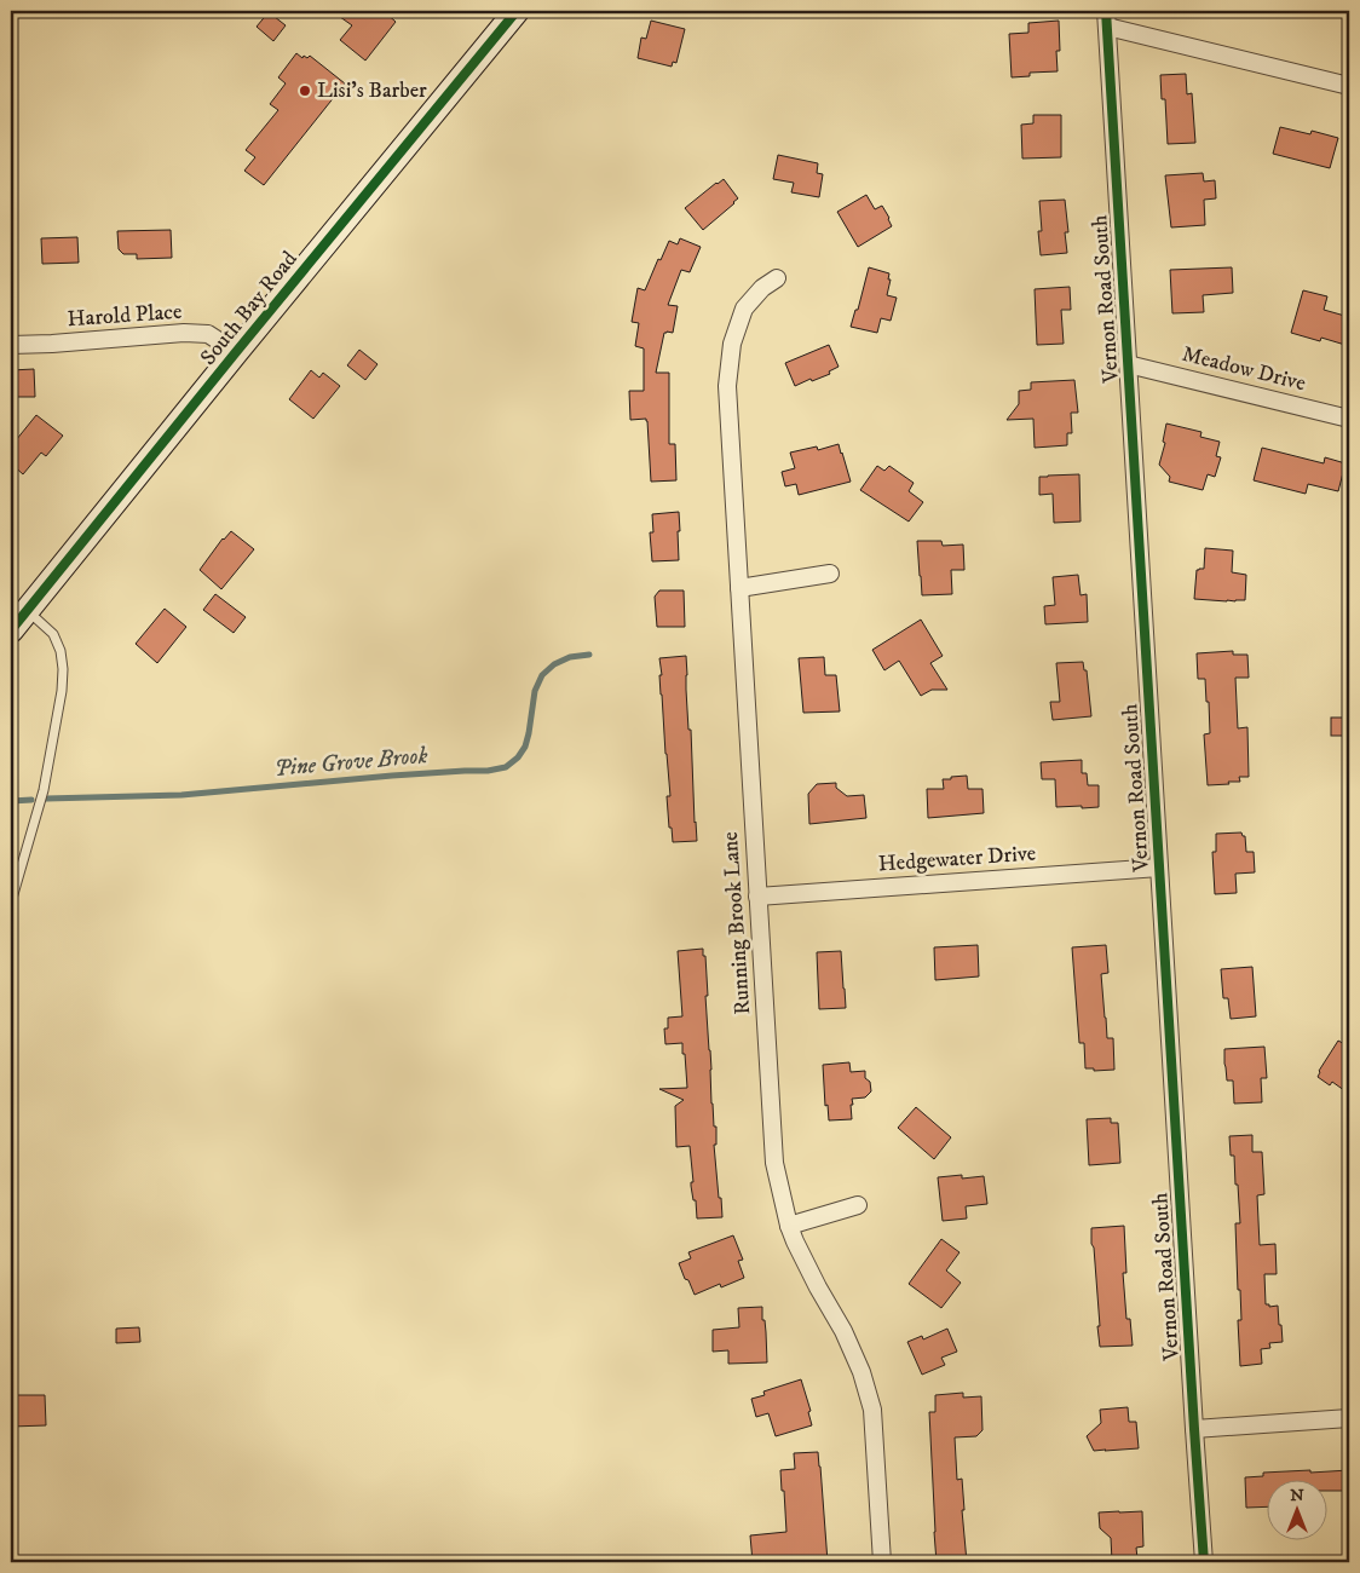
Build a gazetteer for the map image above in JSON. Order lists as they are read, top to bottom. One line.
{"streets":{"street":["Vernon Road South","South Bay Road","Harold Place","Meadow Drive","Hedgewater Drive","Running Brook Lane"]},"crossings":[["Vernon Road South","Meadow Drive"],["Vernon Road South","Hedgewater Drive"],["South Bay Road","Harold Place"],["Hedgewater Drive","Running Brook Lane"]],"water":["Pine Grove Brook"],"places":["Lisi's Barber"],"north":"top"}
